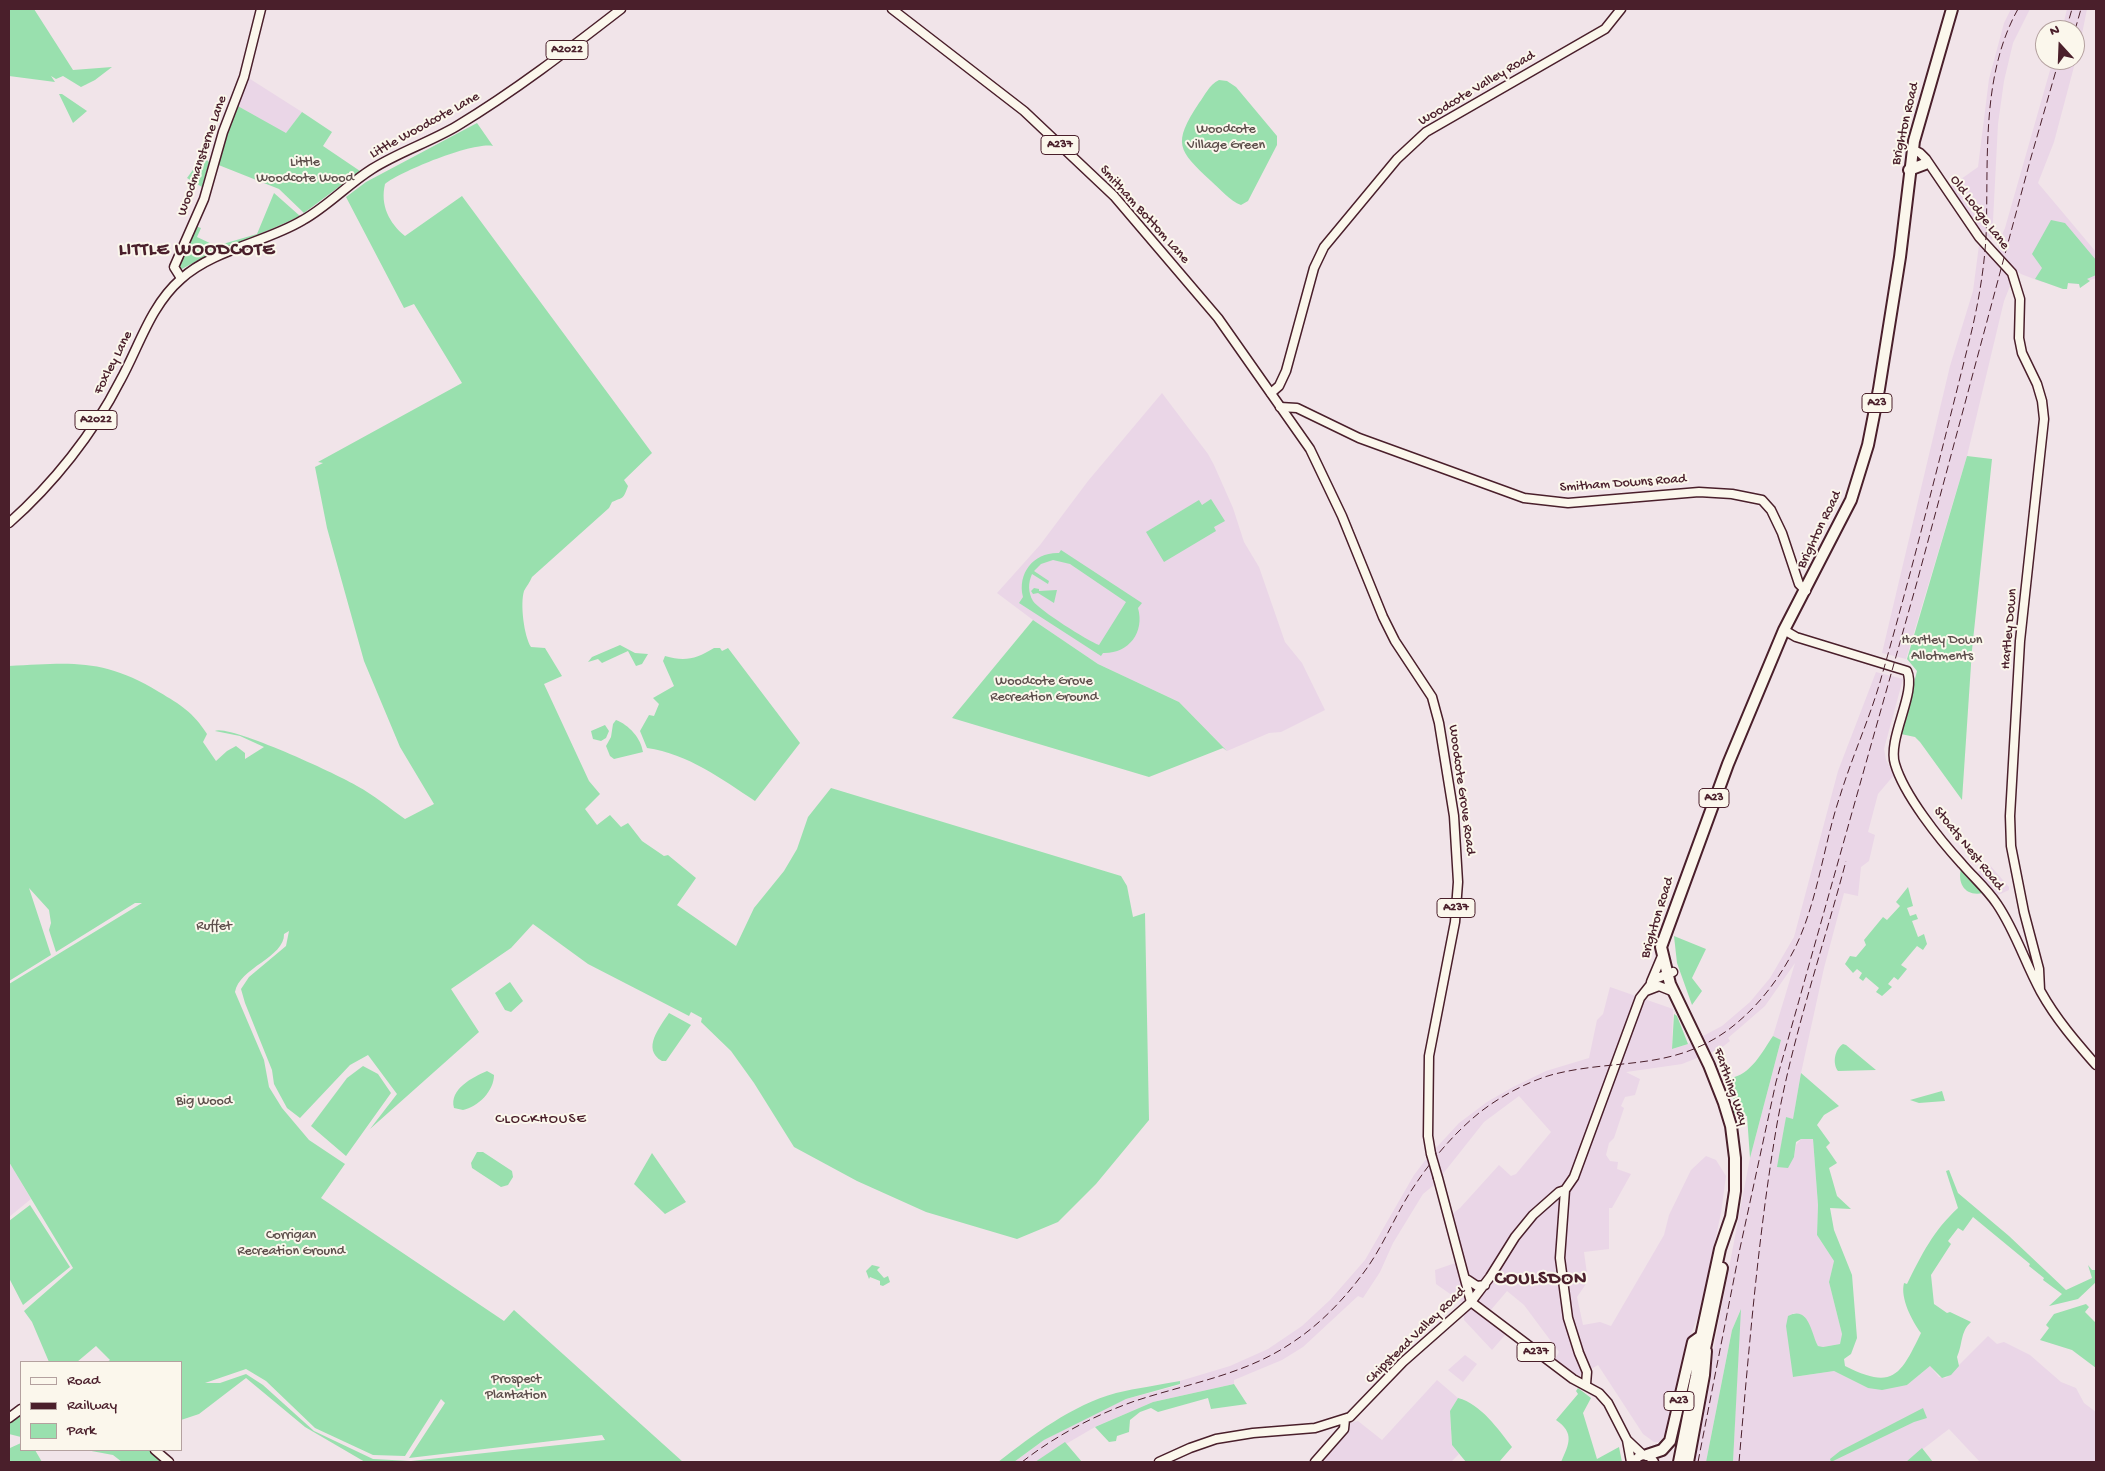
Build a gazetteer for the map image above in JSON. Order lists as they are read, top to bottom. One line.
{"streets":{"highway":["Brighton Road","A23","Farthing Way"],"main road":["A2022","Woodcote Valley Road","Little Woodcote Lane","A237","Woodmansterne Lane","Old Lodge Lane","Smitham Bottom Lane","Foxley Lane","Smitham Downs Road","Hartley Down","Woodcote Grove Road","Stoats Nest Road","Chipstead Valley Road"]},"crossings":[["Woodcote Valley Road","Smitham Bottom Lane"],["Brighton Road","A237"],["Brighton Road","Old Lodge Lane"],["Brighton Road","A23"],["Brighton Road","Smitham Downs Road"],["Brighton Road","Stoats Nest Road"],["Brighton Road","Farthing Way"],["Brighton Road","Chipstead Valley Road"],["Little Woodcote Lane","Woodmansterne Lane"],["Little Woodcote Lane","Foxley Lane"],["A237","A23"],["A237","Woodcote Grove Road"],["A237","Chipstead Valley Road"],["Old Lodge Lane","Hartley Down"],["Smitham Bottom Lane","Smitham Downs Road"],["Smitham Bottom Lane","Woodcote Grove Road"],["A23","Farthing Way"],["Smitham Downs Road","Woodcote Grove Road"],["Hartley Down","Stoats Nest Road"],["Woodcote Grove Road","Chipstead Valley Road"]],"districts":["LITTLE WOODCOTE","CLOCKHOUSE","COULSDON"],"parks":["Woodcote Village Green","Little Woodcote Wood","Hartley Down Allotments","Woodcote Grove Recreation Ground","Ruffet","Big Wood","Corrigan Recreation Ground","Prospect Plantation"],"legend":["Road","Railway","Park"],"north":"top"}
